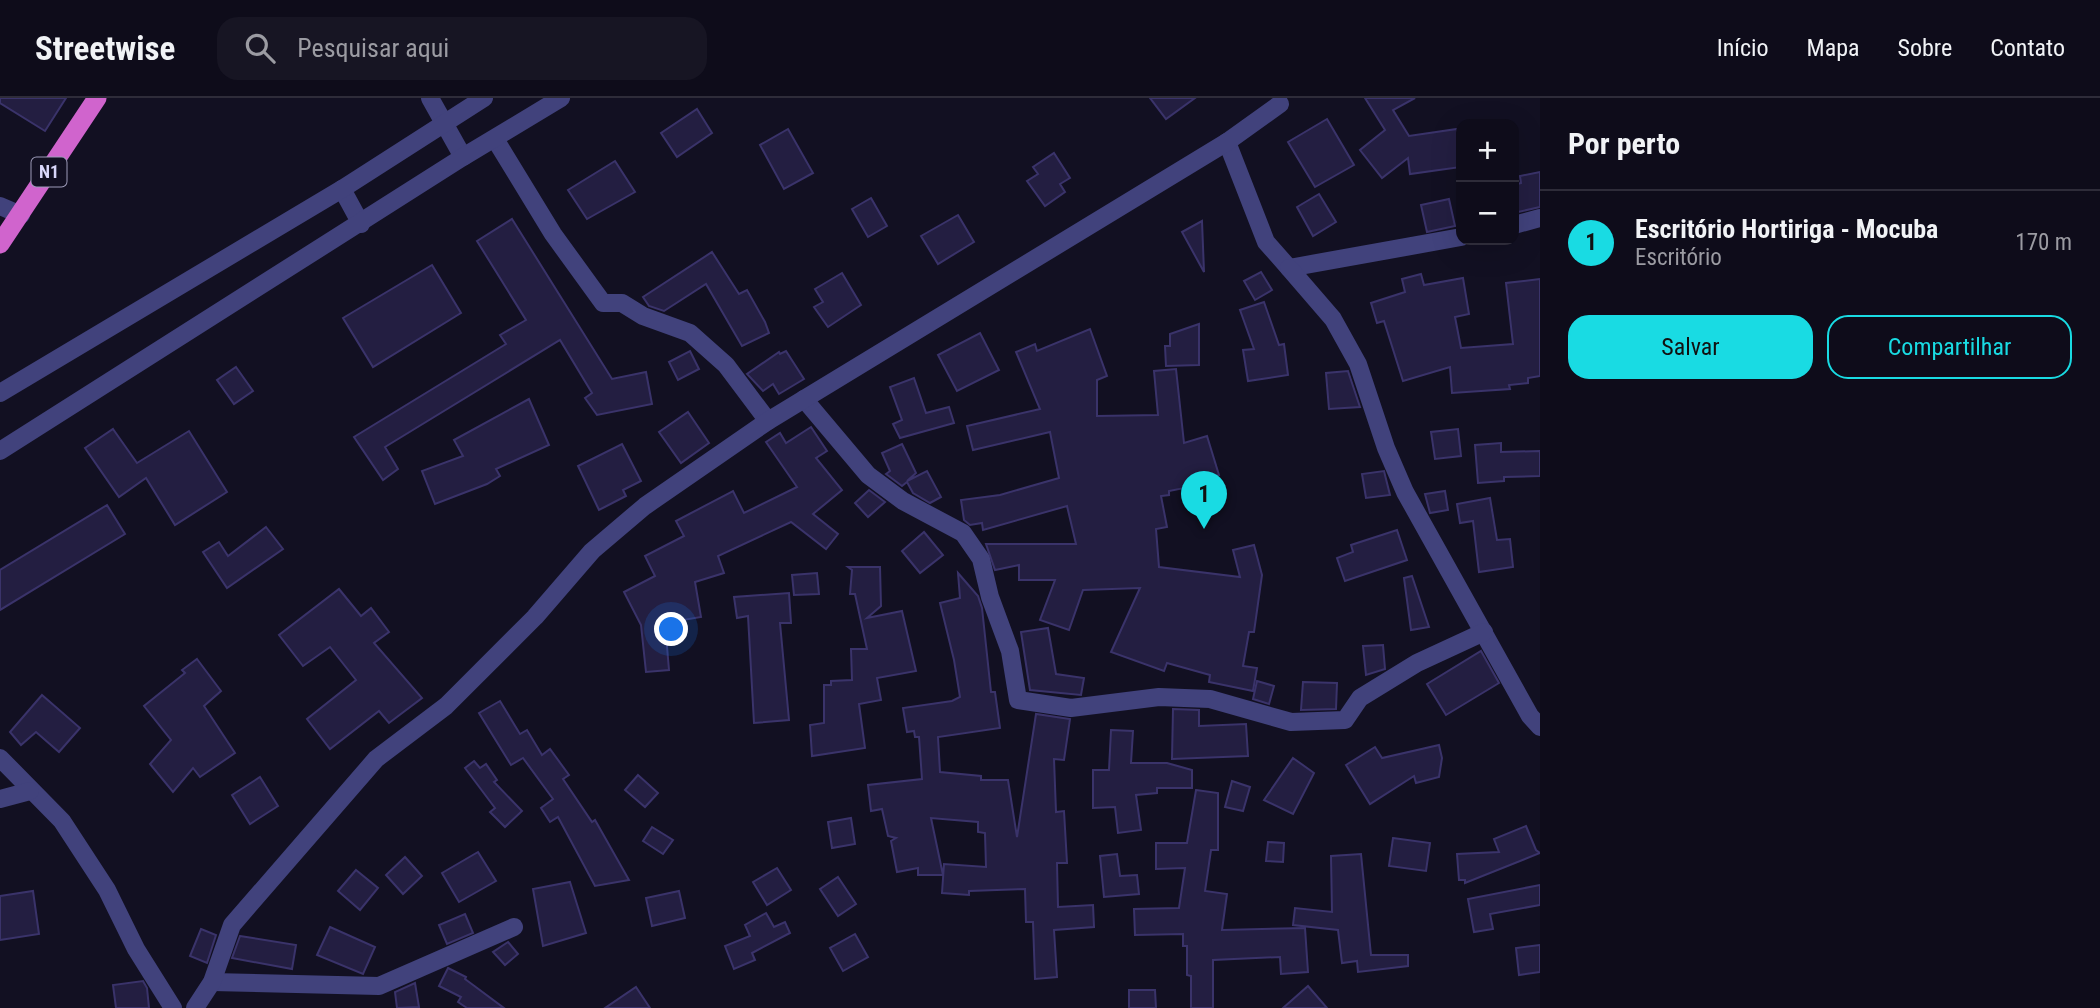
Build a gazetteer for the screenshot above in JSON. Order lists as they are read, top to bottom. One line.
{"streets":{"highway":["N1"]},"page":{"header":"Streetwise","search":"Pesquisar aqui","nav":["Início","Mapa","Sobre","Contato"],"heading":"Por perto","map_buttons":["+","−"],"list":[{"mark":"1","name":"Escritório Hortiriga - Mocuba","note":"Escritório","value":"170 m"}],"buttons":["Salvar","Compartilhar"],"pins":"1"}}
